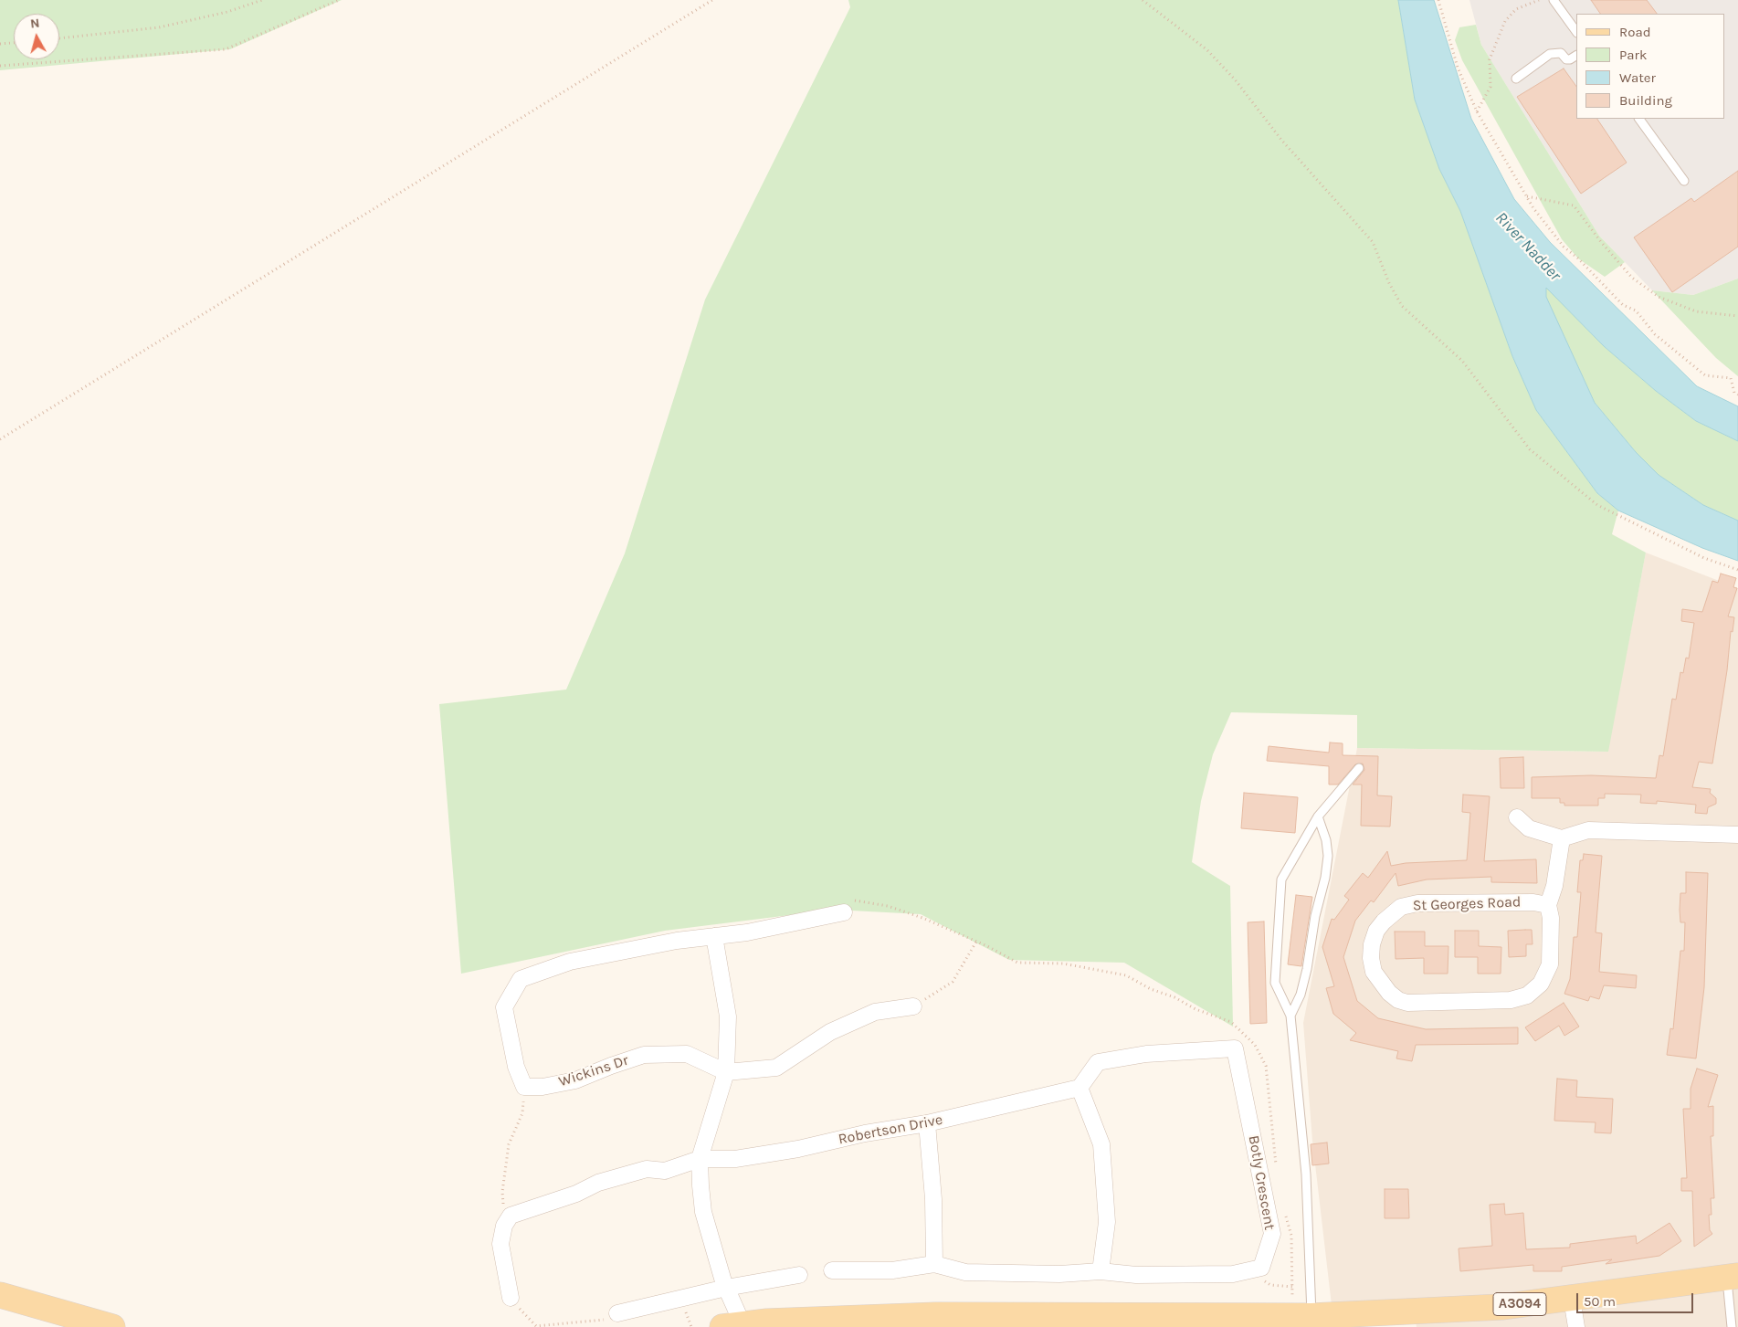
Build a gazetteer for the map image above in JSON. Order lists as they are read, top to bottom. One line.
{"streets":{"main road":["A3094"],"street":["St Georges Road","Wickins Dr","Robertson Drive","Botly Crescent"]},"crossings":[["Robertson Drive","Botly Crescent"]],"water":["River Nadder"],"legend":["Road","Park","Water","Building"],"scale_bar":"50 m","north":"top"}
